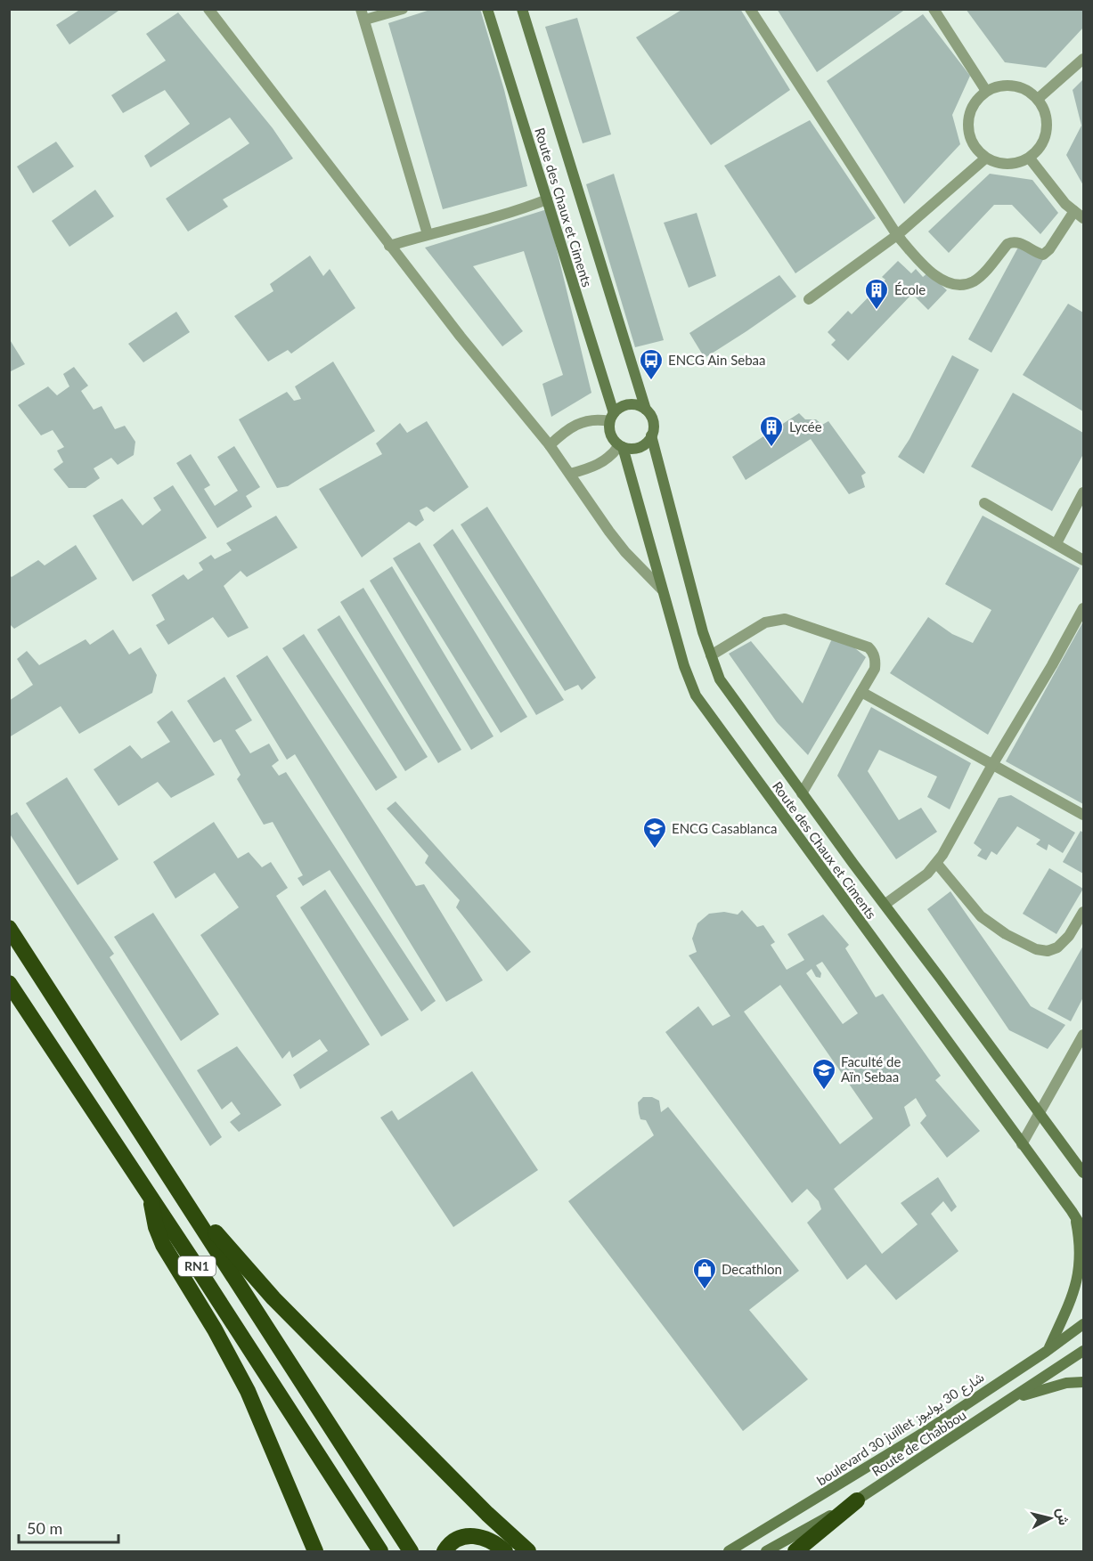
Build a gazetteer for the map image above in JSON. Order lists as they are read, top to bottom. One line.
{"streets":{"highway":["RN1"],"street":["Route des Chaux et Ciments","boulevard 30 juillet شارع 30 يوليوز","Route de Chabbou"]},"places":{"building":["École","Lycée"],"bus stop":["ENCG Ain Sebaa"],"school or university":["ENCG Casablanca","Faculté de Aïn Sebaa"],"shop":["Decathlon"]},"scale_bar":"50 m","north":"right"}
